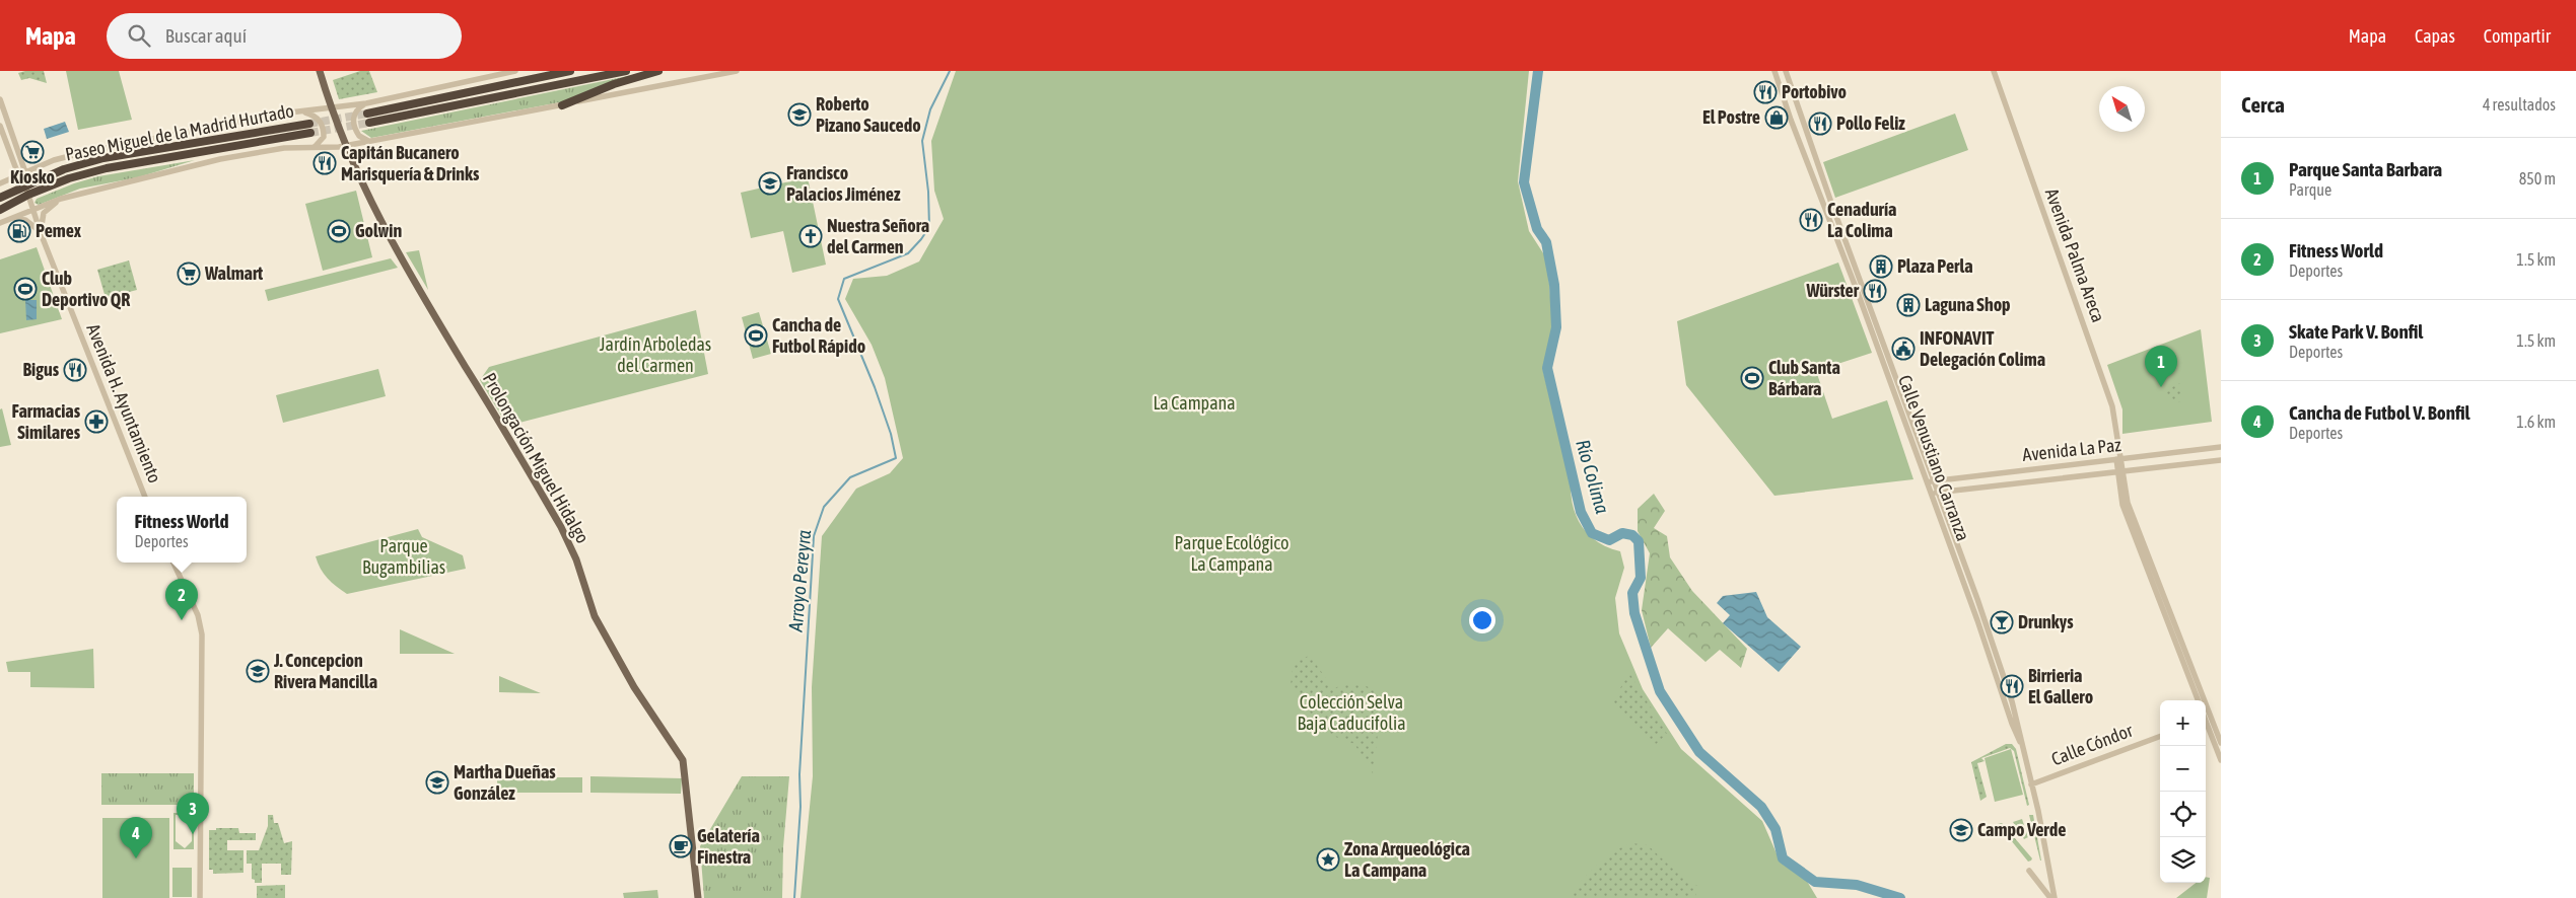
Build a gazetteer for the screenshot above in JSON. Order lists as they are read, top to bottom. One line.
{"streets":{"highway":["Paseo Miguel de la Madrid Hurtado"],"main road":["Prolongación Miguel Hidalgo"],"street":["Avenida Palma Areca","Avenida H. Ayuntamiento","Avenida La Paz","Calle Venustiano Carranza","Calle Cóndor"]},"crossings":[["Paseo Miguel de la Madrid Hurtado","Avenida H. Ayuntamiento"],["Avenida Palma Areca","Avenida La Paz"],["Avenida La Paz","Calle Venustiano Carranza"],["Calle Venustiano Carranza","Calle Cóndor"]],"water":["Río Colima","Arroyo Pereyra"],"parks":["Jardín Arboledas del Carmen","La Campana","Parque Ecológico La Campana","Parque Bugambilias","Colección Selva Baja Caducifolia"],"places":{"restaurant":["Portobivo","Pollo Feliz","Capitán Bucanero Marisquería & Drinks","Cenaduría La Colima","Würster","Bigus","Birrieria El Gallero"],"school or university":["Roberto Pizano Saucedo","Francisco Palacios Jiménez","J. Concepcion Rivera Mancilla","Martha Dueñas González","Campo Verde"],"shop":["El Postre"],"supermarket":["Kiosko","Walmart"],"fuel station":["Pemex"],"sports":["Golwin","Club Deportivo QR","Cancha de Futbol Rápido","Club Santa Bárbara"],"church":["Nuestra Señora del Carmen"],"building":["Plaza Perla","Laguna Shop"],"public building":["INFONAVIT Delegación Colima"],"pharmacy":["Farmacias Similares"],"bar":["Drunkys"],"cafe":["Gelatería Finestra"],"place":["Zona Arqueológica La Campana"]},"north":"top left","page":{"header":"Mapa","search":"Buscar aquí","nav":["Mapa","Capas","Compartir"],"heading":["Cerca","4 resultados"],"list":[{"mark":"1","name":"Parque Santa Barbara","note":"Parque","value":"850 m"},{"mark":"2","name":"Fitness World","note":"Deportes","value":"1.5 km"},{"mark":"3","name":"Skate Park V. Bonfil","note":"Deportes","value":"1.5 km"},{"mark":"4","name":"Cancha de Futbol V. Bonfil","note":"Deportes","value":"1.6 km"}],"pins":["1","2","3","4"],"popup":["Fitness World","Deportes"],"map_buttons":["+","−"]}}
